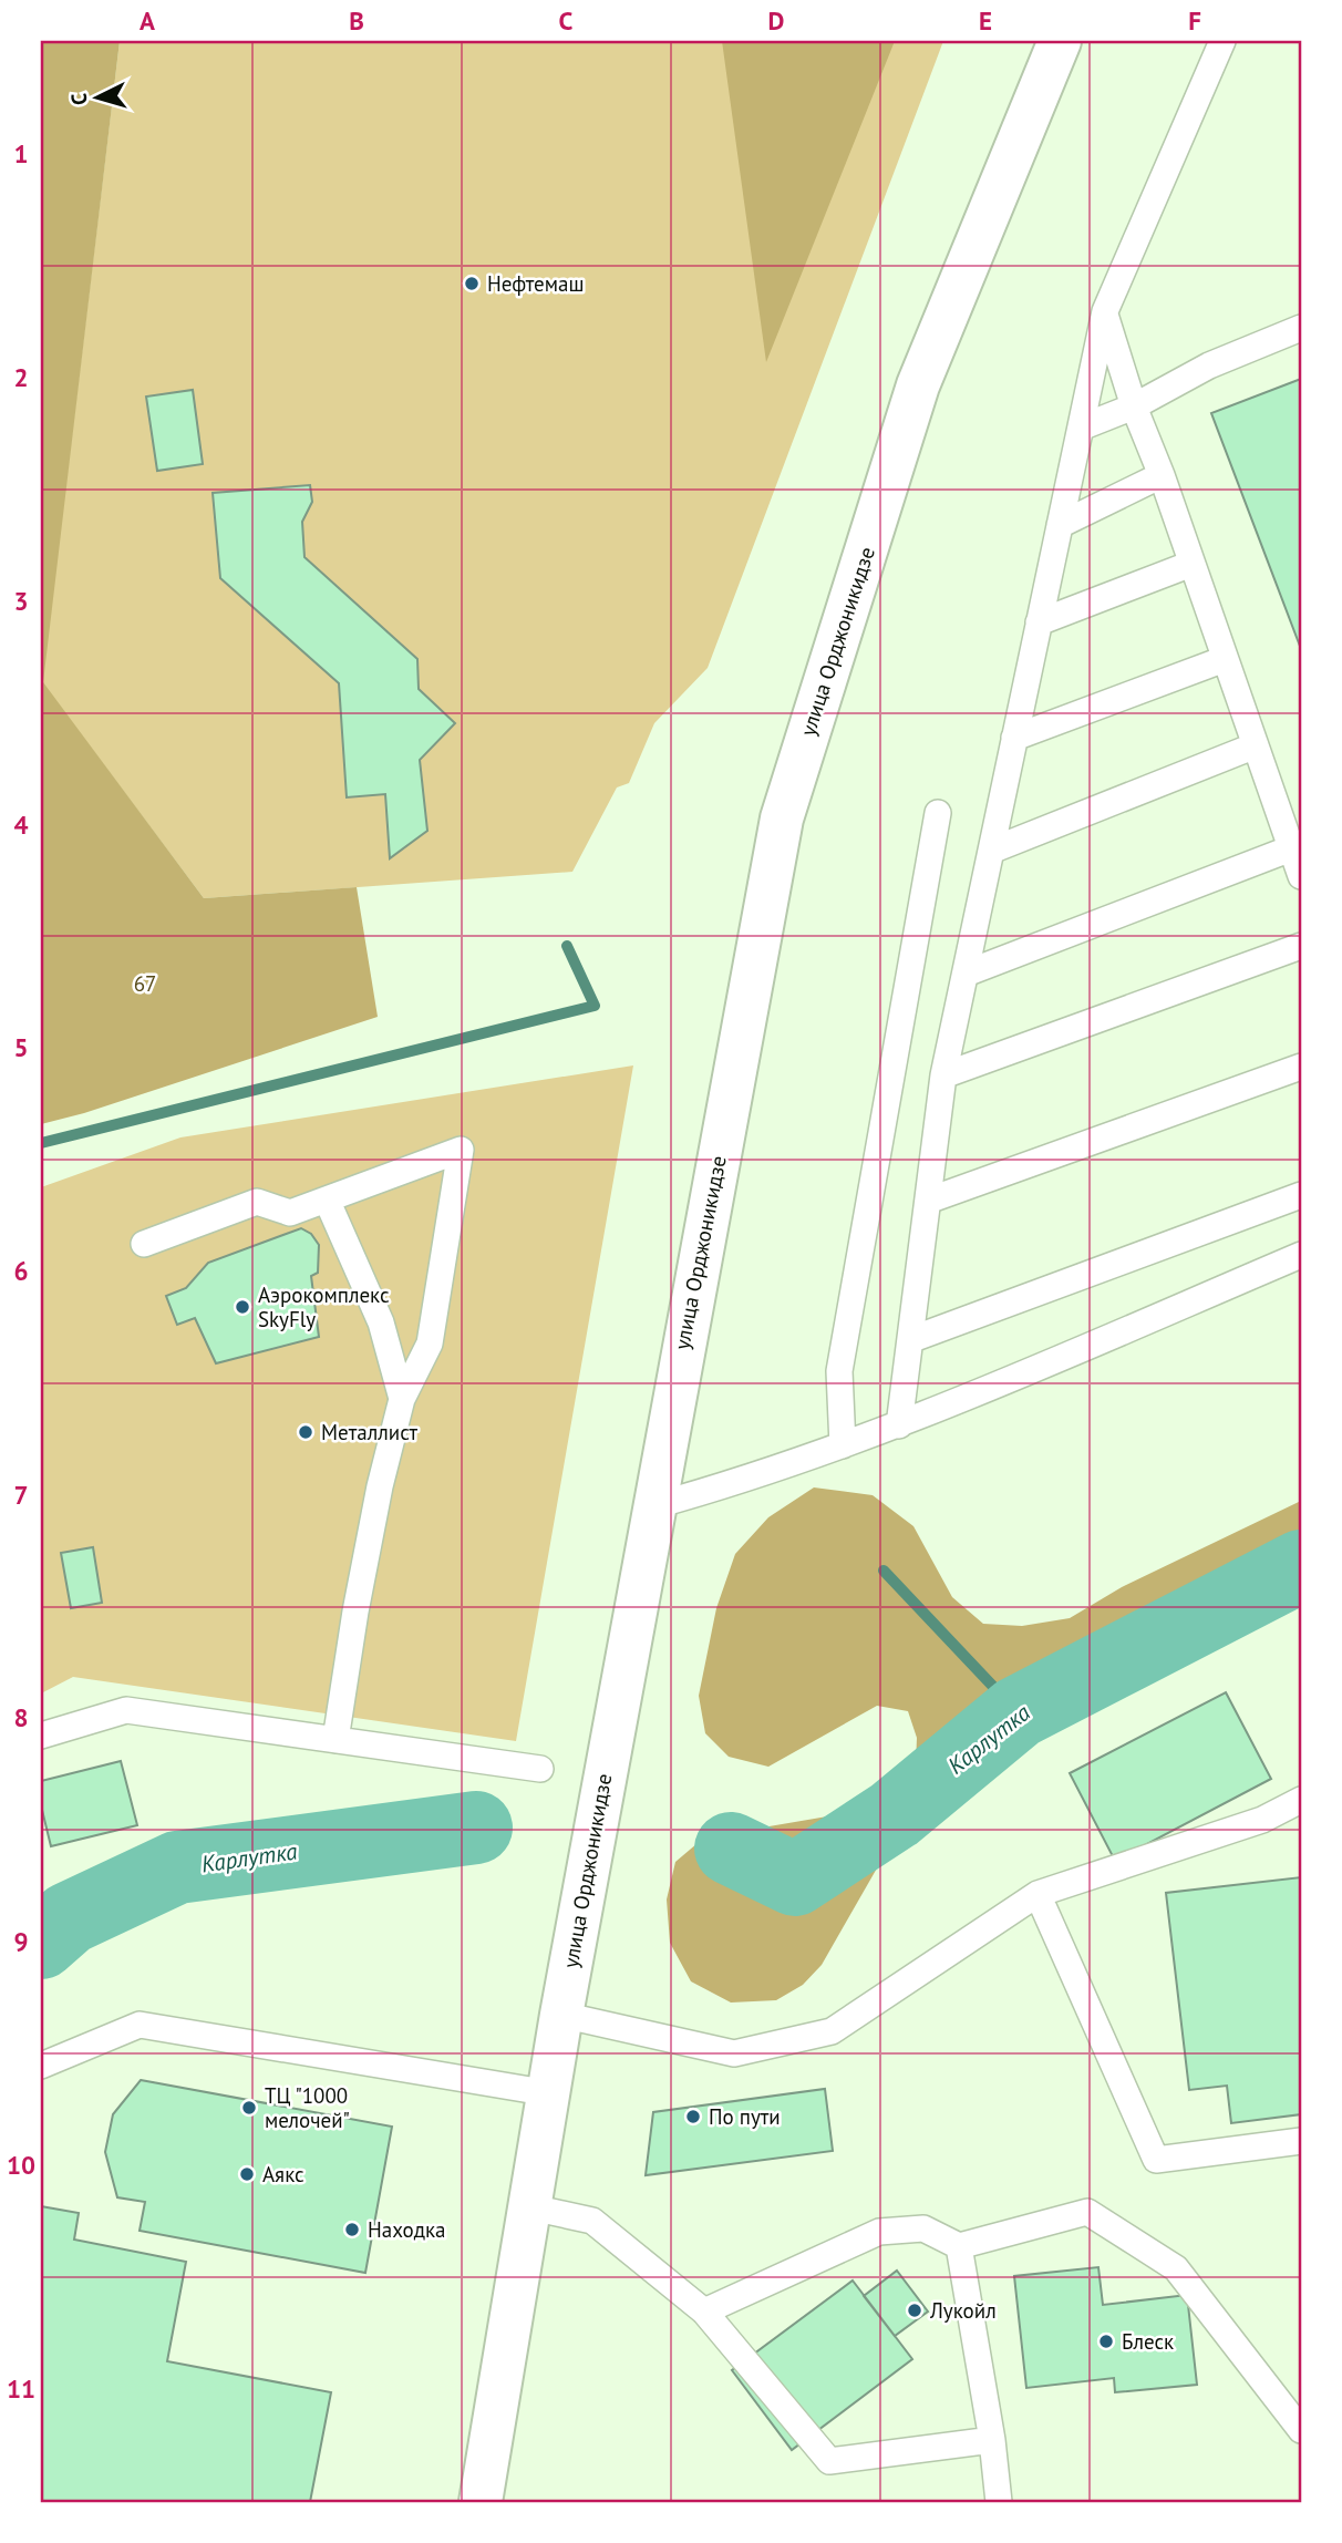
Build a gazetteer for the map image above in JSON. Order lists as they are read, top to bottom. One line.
{"streets":{"main road":["улица Орджоникидзе"]},"water":["Карлутка"],"parks":["67"],"places":["Нефтемаш","Аэрокомплекс SkyFly","Металлист","ТЦ \"1000 мелочей\"","По пути","Аякс","Находка","Лукойл","Блеск"],"north":"left","grid":{"columns":["A","B","C","D","E","F"],"rows":["1","2","3","4","5","6","7","8","9","10","11"]}}
